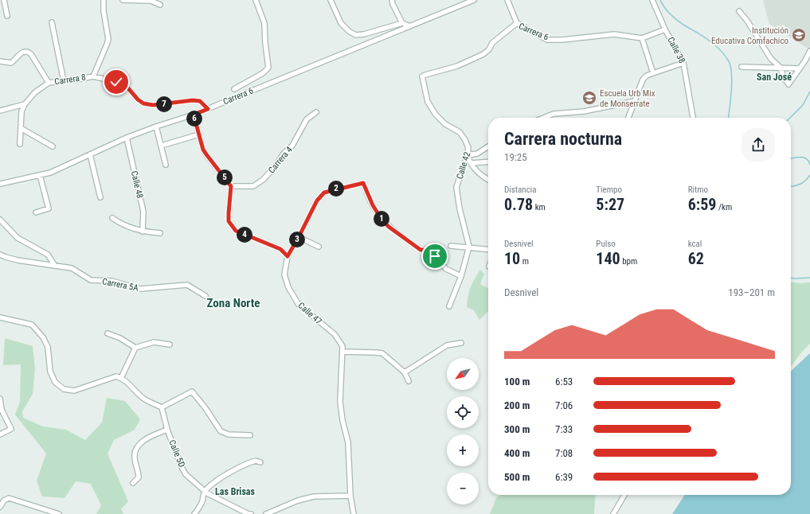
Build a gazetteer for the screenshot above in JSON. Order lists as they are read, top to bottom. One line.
{"streets":{"street":["Carrera 6","Calle 38","Carrera 8","Carrera 4","Calle 42","Calle 48","Carrera 5A","Calle 47","Calle 5D"]},"crossings":[["Carrera 6","Carrera 8"],["Carrera 6","Calle 42"],["Carrera 6","Calle 48"]],"districts":["San José","Zona Norte","Las Brisas"],"places":{"school or university":["Institución Educativa Comfachico","Escuela Urb Mix de Monserrate"]},"north":"bottom left","page":{"pins":["7","6","5","2","1","4","3"],"heading":["Carrera nocturna","19:25"],"stats":[["Distancia","0.78 km"],["Tiempo","5:27"],["Ritmo","6:59 /km"],["Desnivel","10 m"],["Pulso","140 bpm"],["kcal","62"]],"chart":["Desnivel","193–201 m"],"map_buttons":["+","−"],"list":[{"name":"100 m","note":"6:53"},{"name":"200 m","note":"7:06"},{"name":"300 m","note":"7:33"},{"name":"400 m","note":"7:08"},{"name":"500 m","note":"6:39"}]}}
